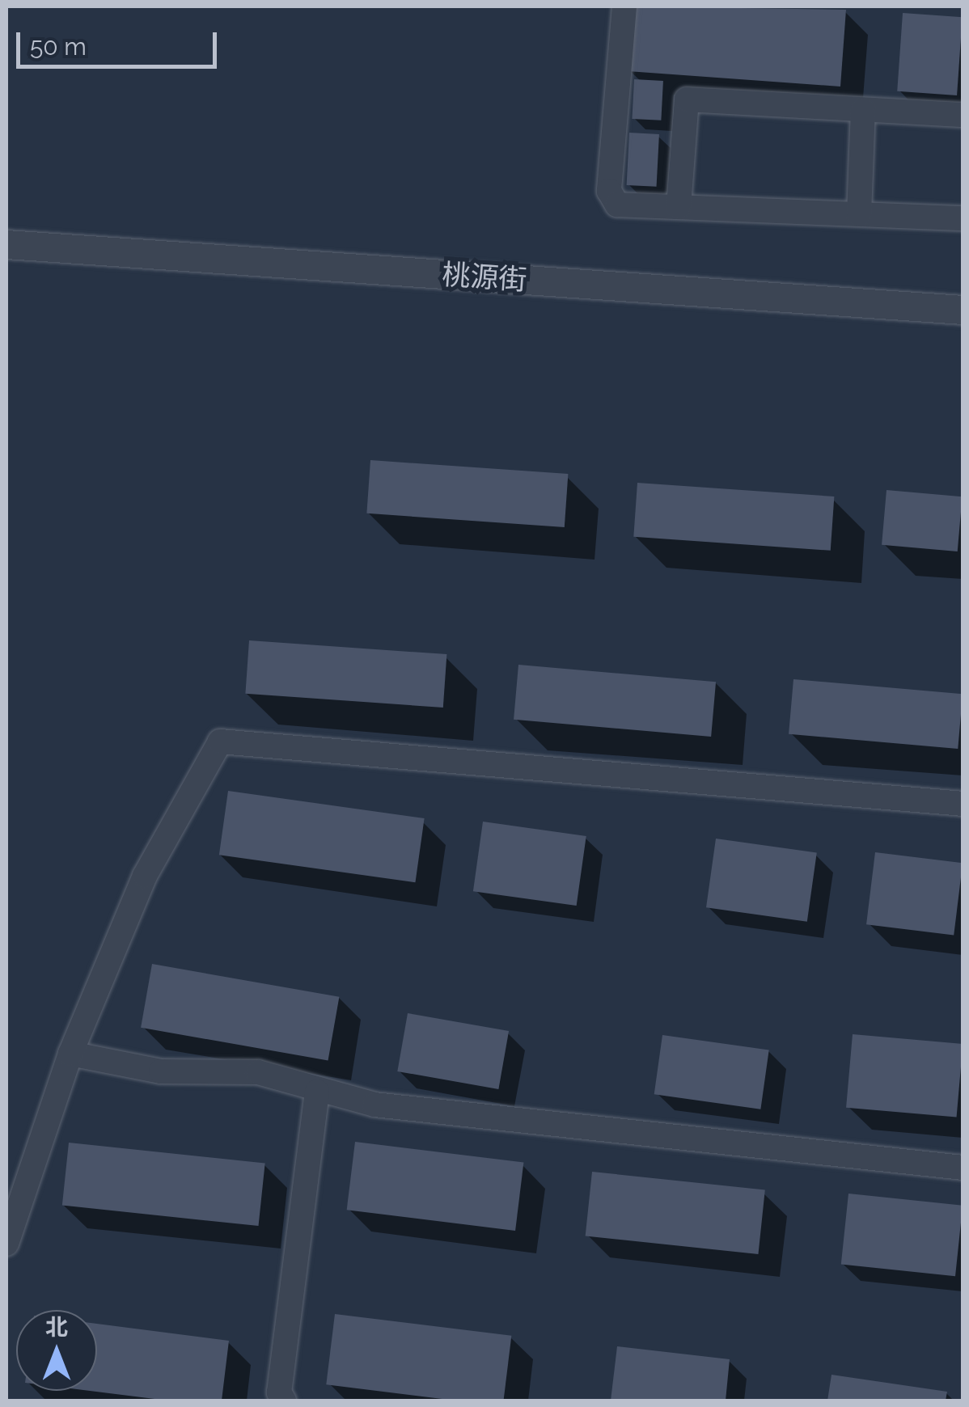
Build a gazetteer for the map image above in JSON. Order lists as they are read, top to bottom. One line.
{"streets":{"street":["桃源街"]},"scale_bar":"50 m","north":"top"}
